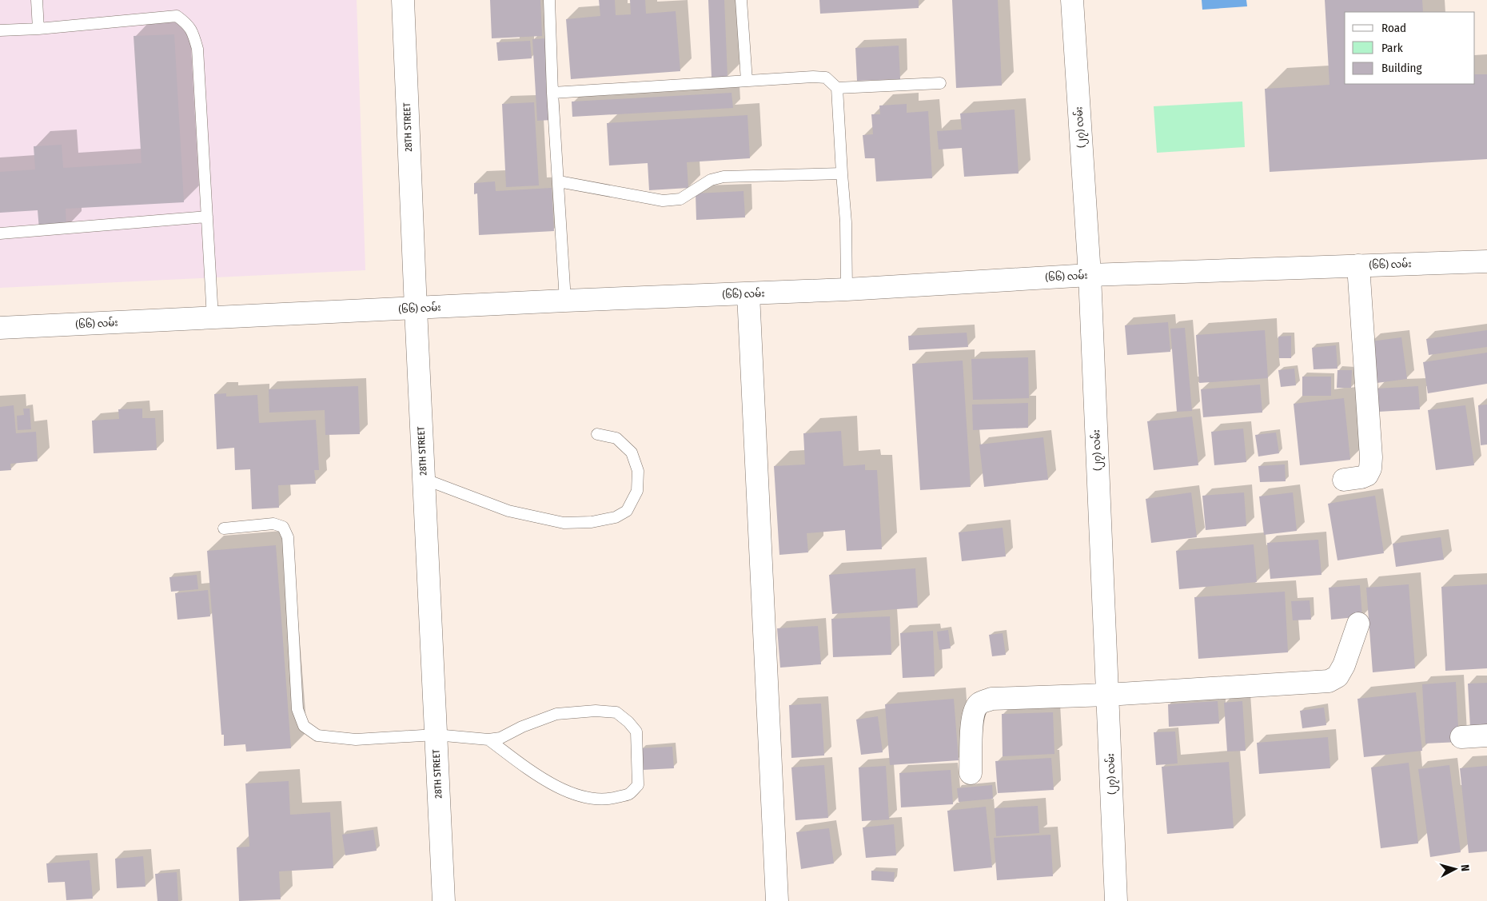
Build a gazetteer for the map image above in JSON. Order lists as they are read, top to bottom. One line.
{"streets":{"street":["28TH STREET","(၂၇) လမ်း","(၆၆) လမ်း"]},"crossings":[["28TH STREET","(၆၆) လမ်း"],["(၂၇) လမ်း","(၆၆) လမ်း"]],"legend":["Road","Park","Building"],"north":"right"}
